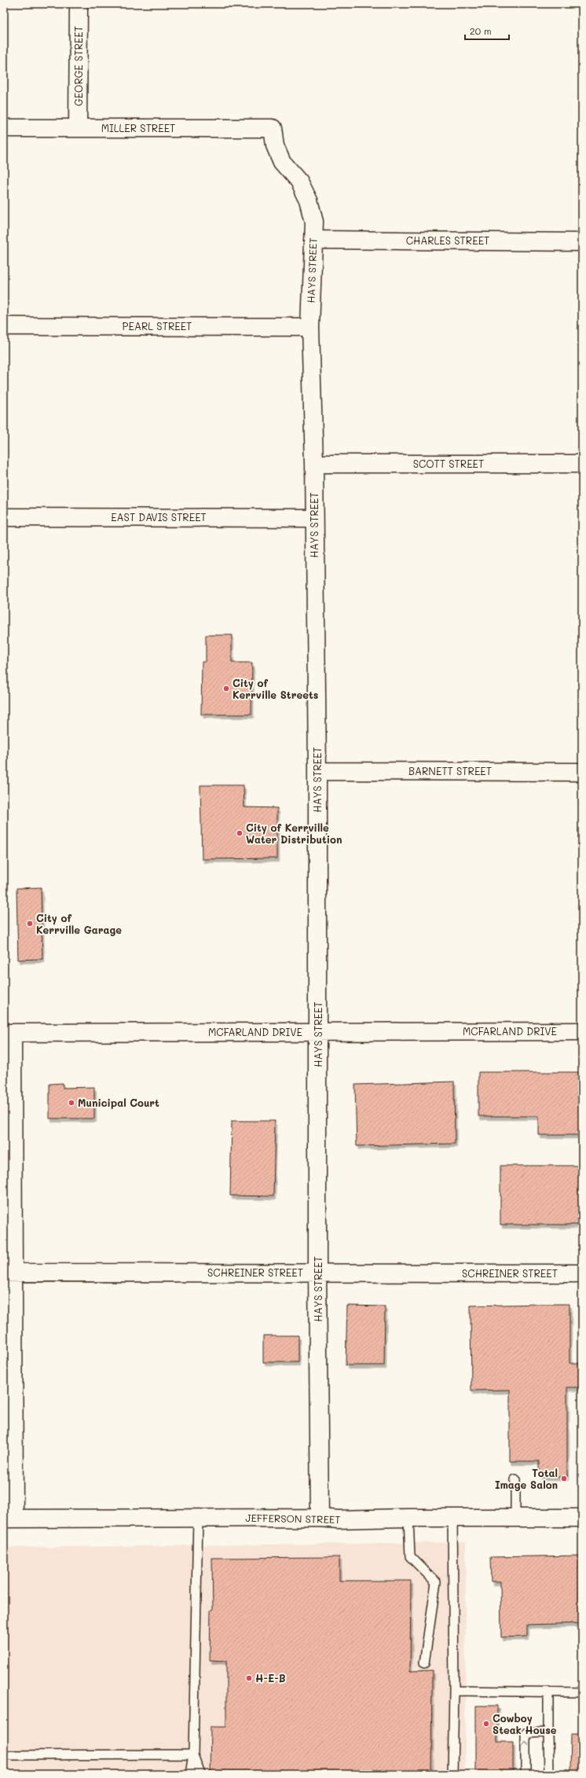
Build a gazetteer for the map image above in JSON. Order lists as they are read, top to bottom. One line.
{"streets":{"street":["GEORGE STREET","MILLER STREET","CHARLES STREET","HAYS STREET","PEARL STREET","SCOTT STREET","EAST DAVIS STREET","BARNETT STREET","MCFARLAND DRIVE","SCHREINER STREET","JEFFERSON STREET"]},"crossings":[["GEORGE STREET","MILLER STREET"],["MILLER STREET","HAYS STREET"],["CHARLES STREET","HAYS STREET"],["HAYS STREET","PEARL STREET"],["HAYS STREET","SCOTT STREET"],["HAYS STREET","EAST DAVIS STREET"],["HAYS STREET","BARNETT STREET"],["HAYS STREET","MCFARLAND DRIVE"],["HAYS STREET","SCHREINER STREET"],["HAYS STREET","JEFFERSON STREET"]],"places":["City of Kerrville Streets","City of Kerrville Water Distribution","City of Kerrville Garage","Municipal Court","Total Image Salon","H-E-B","Cowboy Steak House"],"scale_bar":"20 m"}
